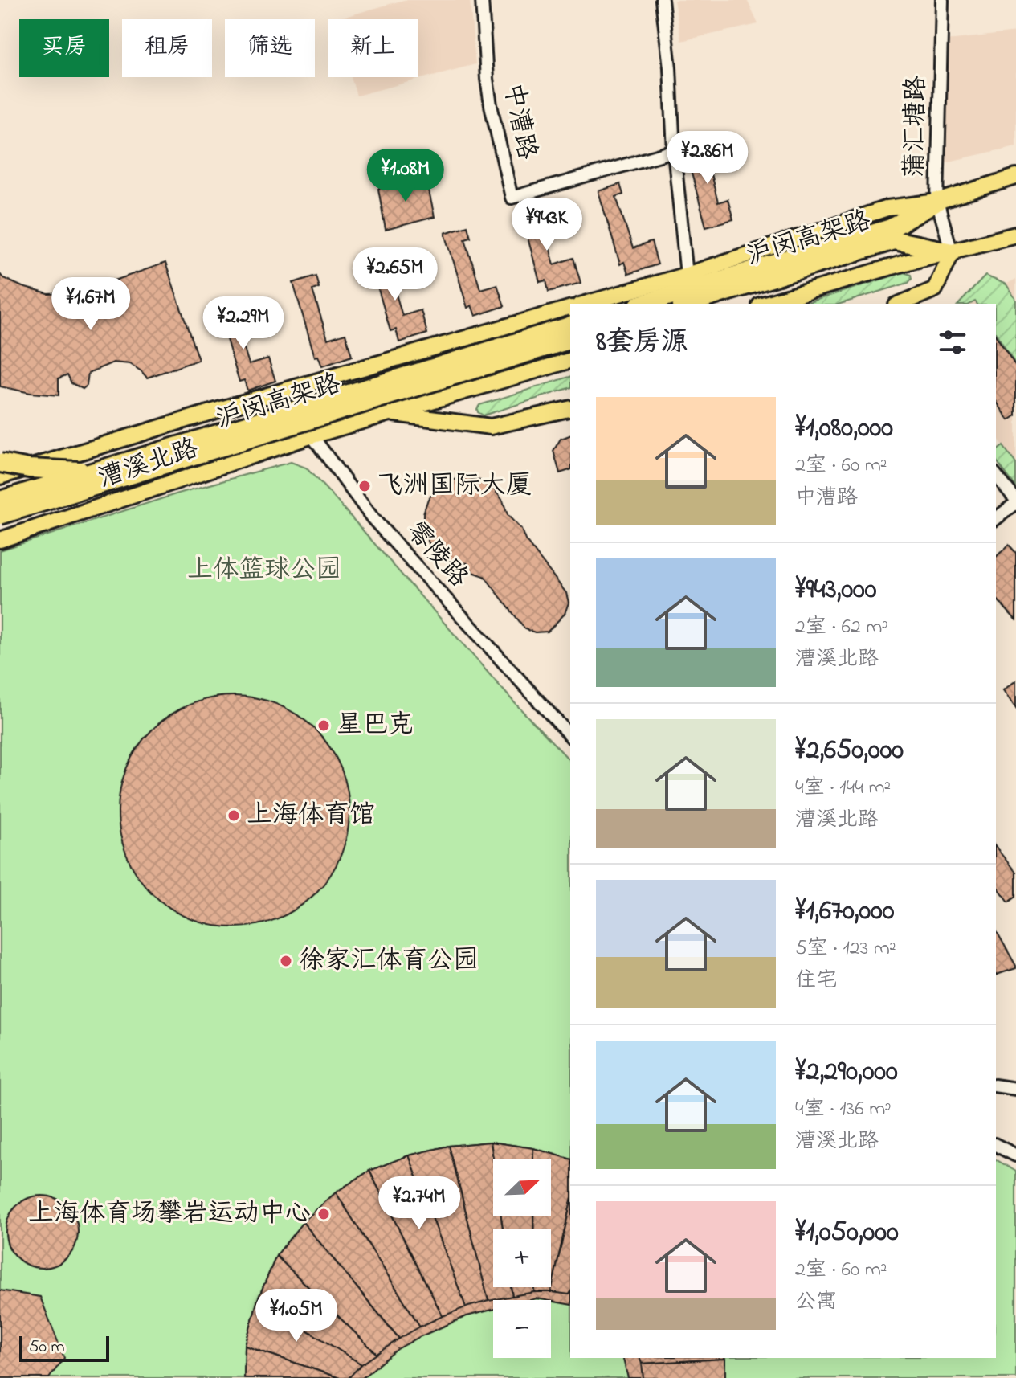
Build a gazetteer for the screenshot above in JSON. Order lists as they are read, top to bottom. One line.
{"streets":{"highway":["沪闵高架路"],"main road":["漕溪北路"],"street":["中漕路","蒲汇塘路","零陵路"]},"crossings":[["蒲汇塘路","沪闵高架路"],["漕溪北路","零陵路"]],"parks":["上体篮球公园"],"places":["飞洲国际大厦","星巴克","上海体育馆","徐家汇体育公园","上海体育场攀岩运动中心"],"scale_bar":"50 m","north":"top right","page":{"chip":["买房","租房","筛选","新上"],"price":["¥2.86M","¥1.08M","¥943K","¥2.65M","¥1.67M","¥2.29M","¥2.74M","¥1.05M"],"heading":"8套房源","list":[{"name":"¥1,080,000","note":"2室 · 60 m² · 中漕路"},{"name":"¥943,000","note":"2室 · 62 m² · 漕溪北路"},{"name":"¥2,650,000","note":"4室 · 144 m² · 漕溪北路"},{"name":"¥1,670,000","note":"5室 · 123 m² · 住宅"},{"name":"¥2,290,000","note":"4室 · 136 m² · 漕溪北路"},{"name":"¥1,050,000","note":"2室 · 60 m² · 公寓"}],"map_buttons":["+","−"],"scale":"50 m"}}
